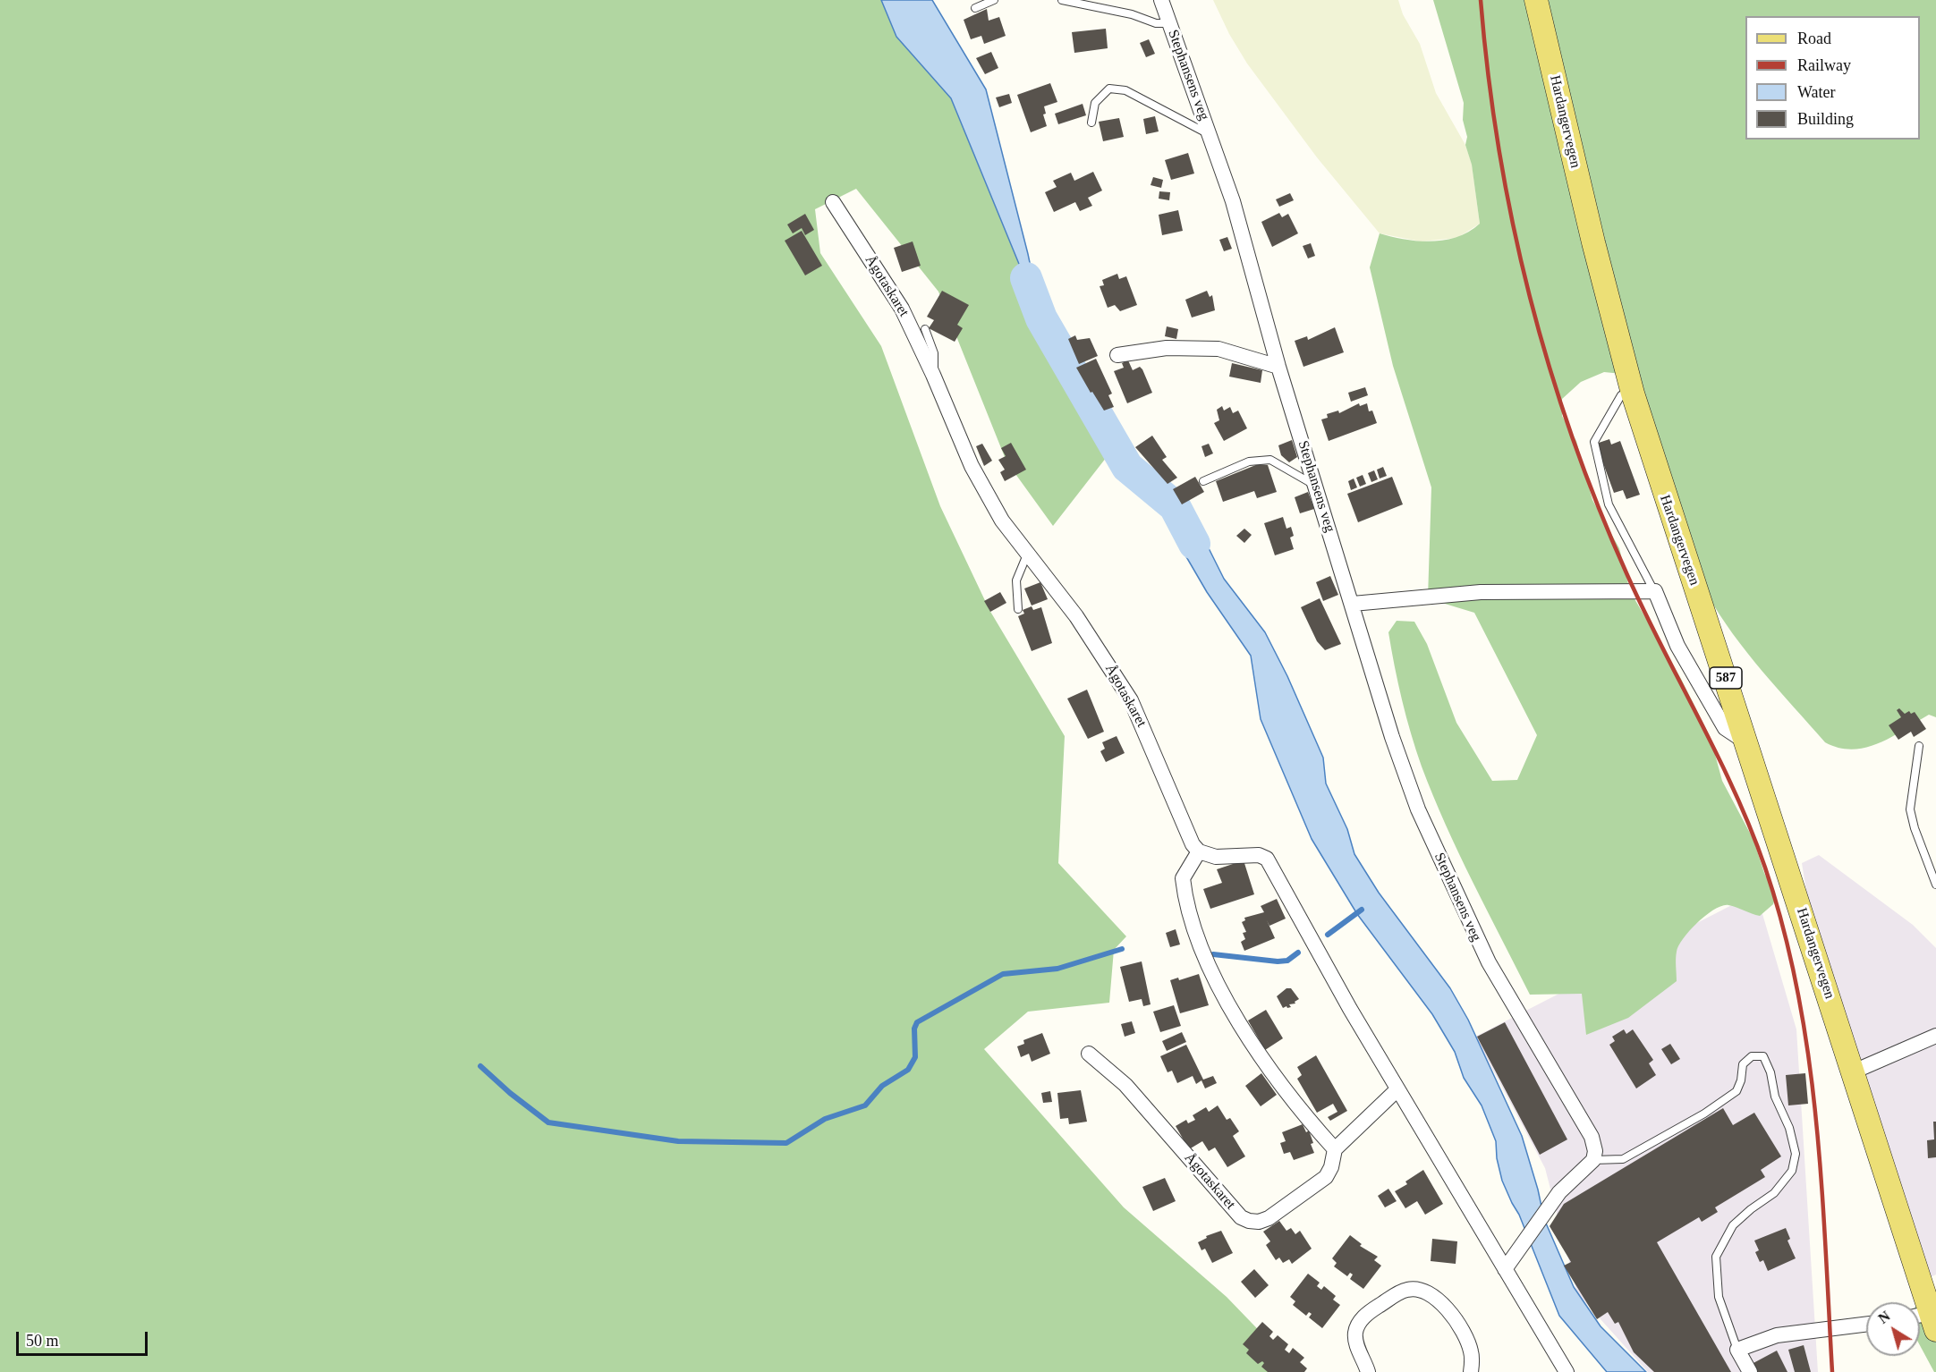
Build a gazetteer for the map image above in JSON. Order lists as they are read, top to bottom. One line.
{"streets":{"main road":["Hardangervegen","587"],"street":["Stephansens veg","Ågotaskaret"]},"legend":["Road","Railway","Water","Building"],"scale_bar":"50 m","north":"top left"}
